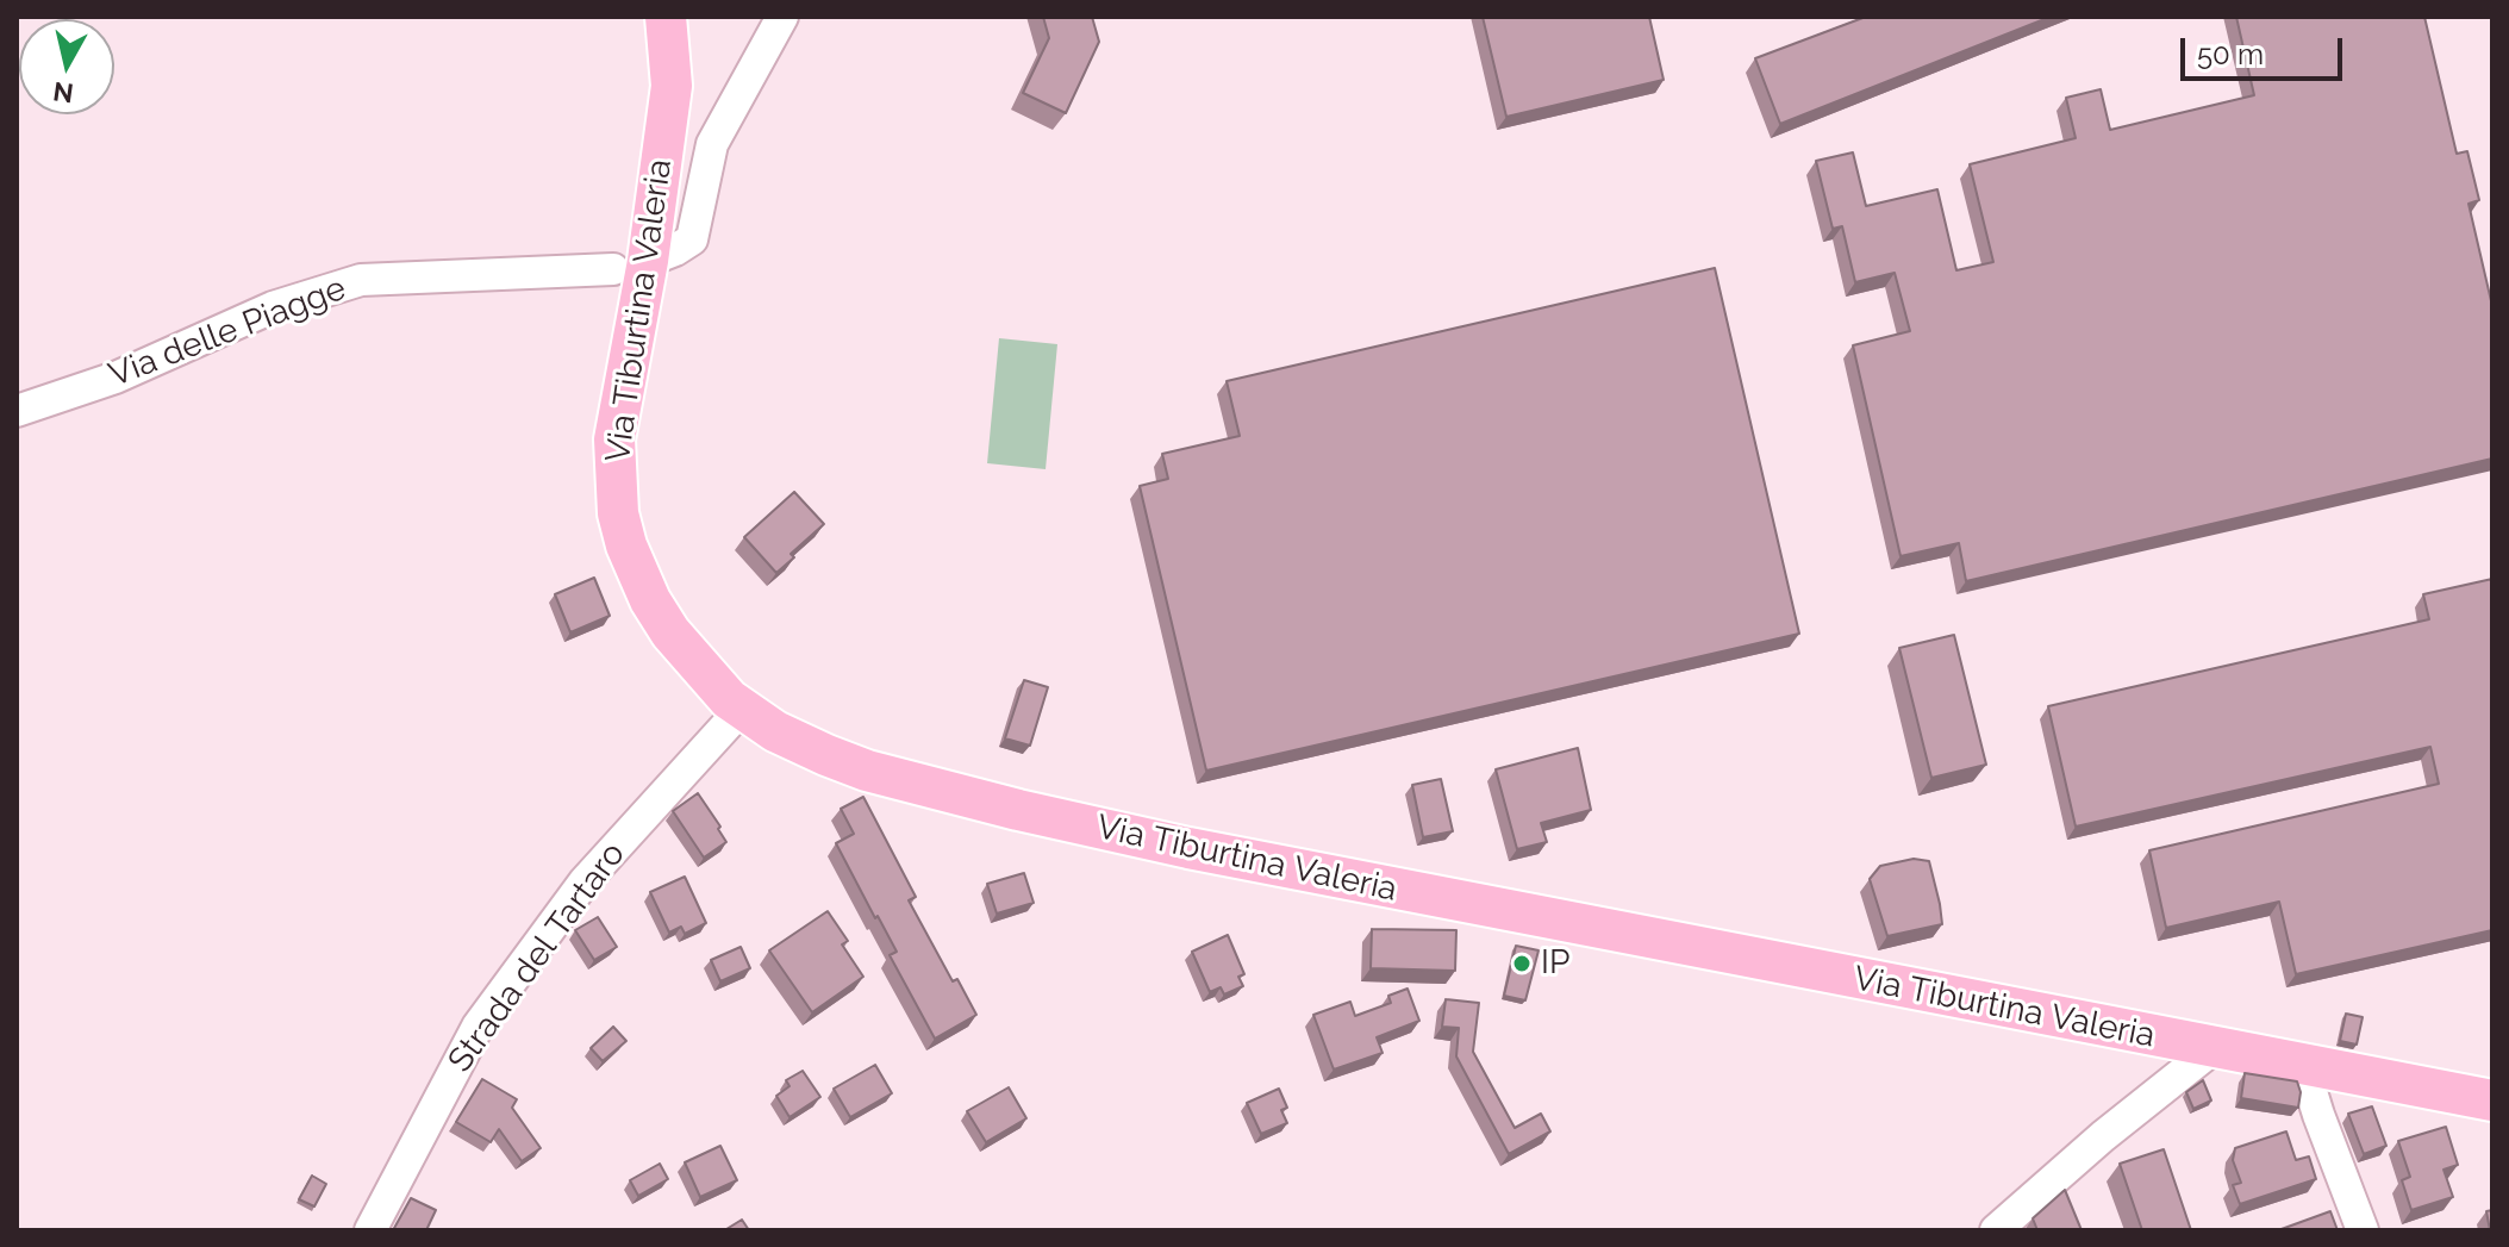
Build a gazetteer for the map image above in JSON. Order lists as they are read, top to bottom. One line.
{"streets":{"main road":["Via Tiburtina Valeria"],"street":["Via delle Piagge","Strada del Tartaro"]},"crossings":[["Via Tiburtina Valeria","Via delle Piagge"],["Via Tiburtina Valeria","Strada del Tartaro"]],"places":["IP"],"scale_bar":"50 m","north":"bottom"}
